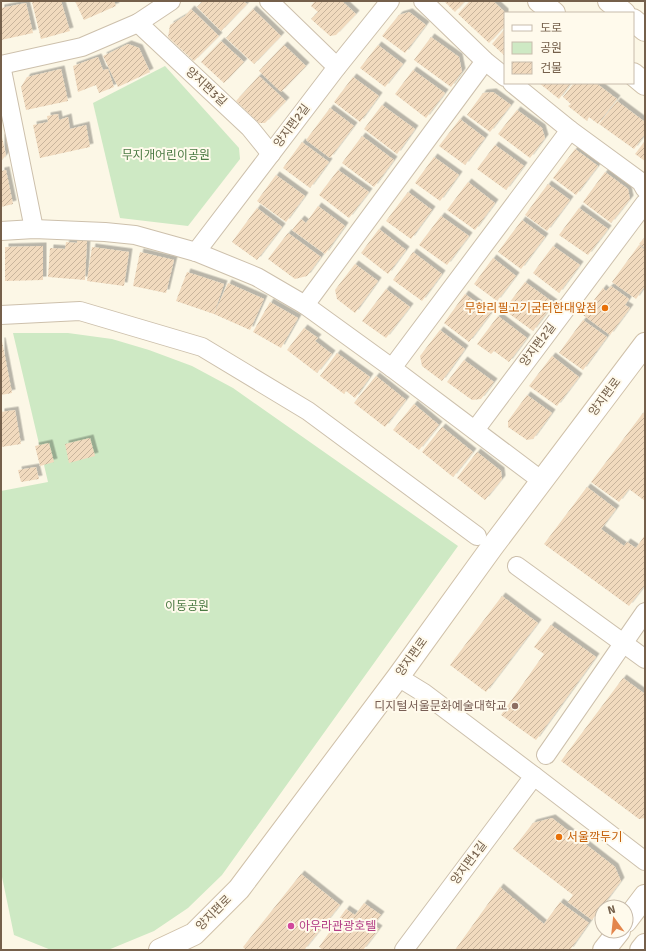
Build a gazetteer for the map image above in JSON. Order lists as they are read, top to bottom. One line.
{"streets":{"street":["양지편3길","양지편2길","양지편로","양지편1길"]},"crossings":[["양지편3길","양지편2길"]],"parks":["무지개어린이공원","이동공원"],"places":["무한리필고기굼터한대앞점","디지털서울문화예술대학교","서울깍두기","아우라관광호텔"],"legend":["도로","공원","건물"],"north":"top"}
